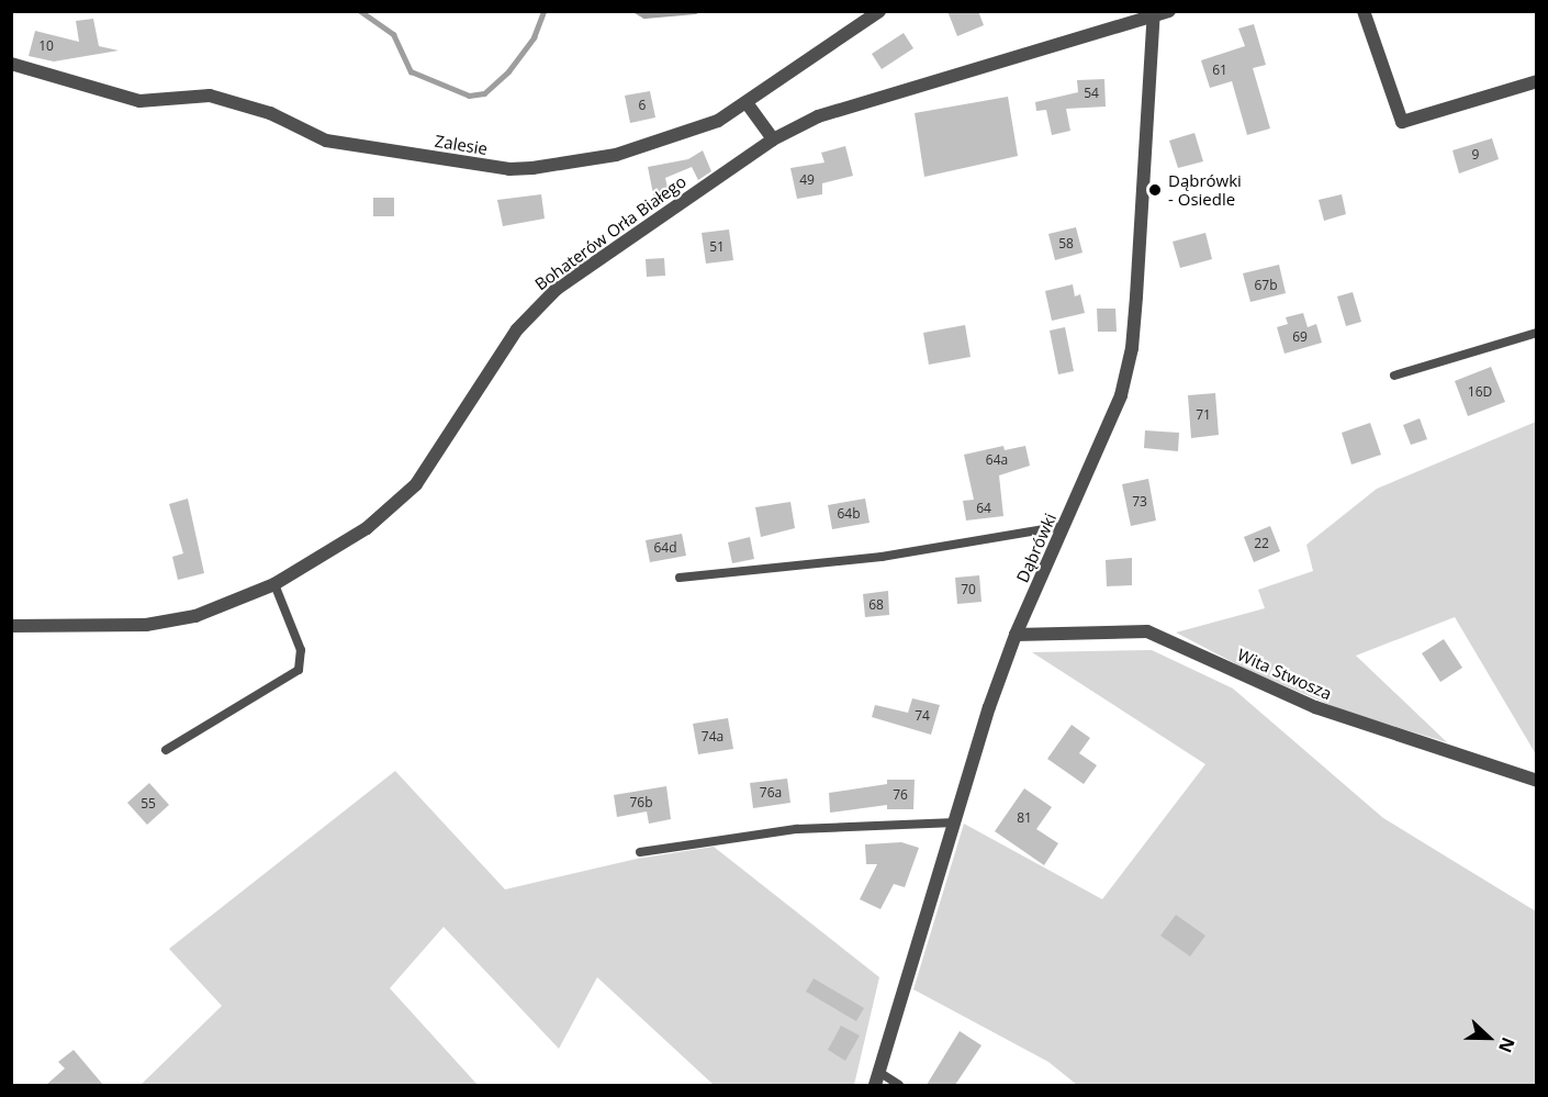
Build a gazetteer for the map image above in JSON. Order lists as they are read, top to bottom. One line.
{"streets":{"street":["Zalesie","Bohaterów Orła Białego","Dąbrówki","Wita Stwosza"]},"crossings":[["Bohaterów Orła Białego","Dąbrówki"],["Dąbrówki","Wita Stwosza"]],"places":["Dąbrówki - Osiedle"],"house_numbers":["10","61","54","6","9","49","58","51","67b","69","16D","71","64a","73","64","64b","22","64d","70","68","74","74a","76a","76","76b","55","81"],"north":"right"}
